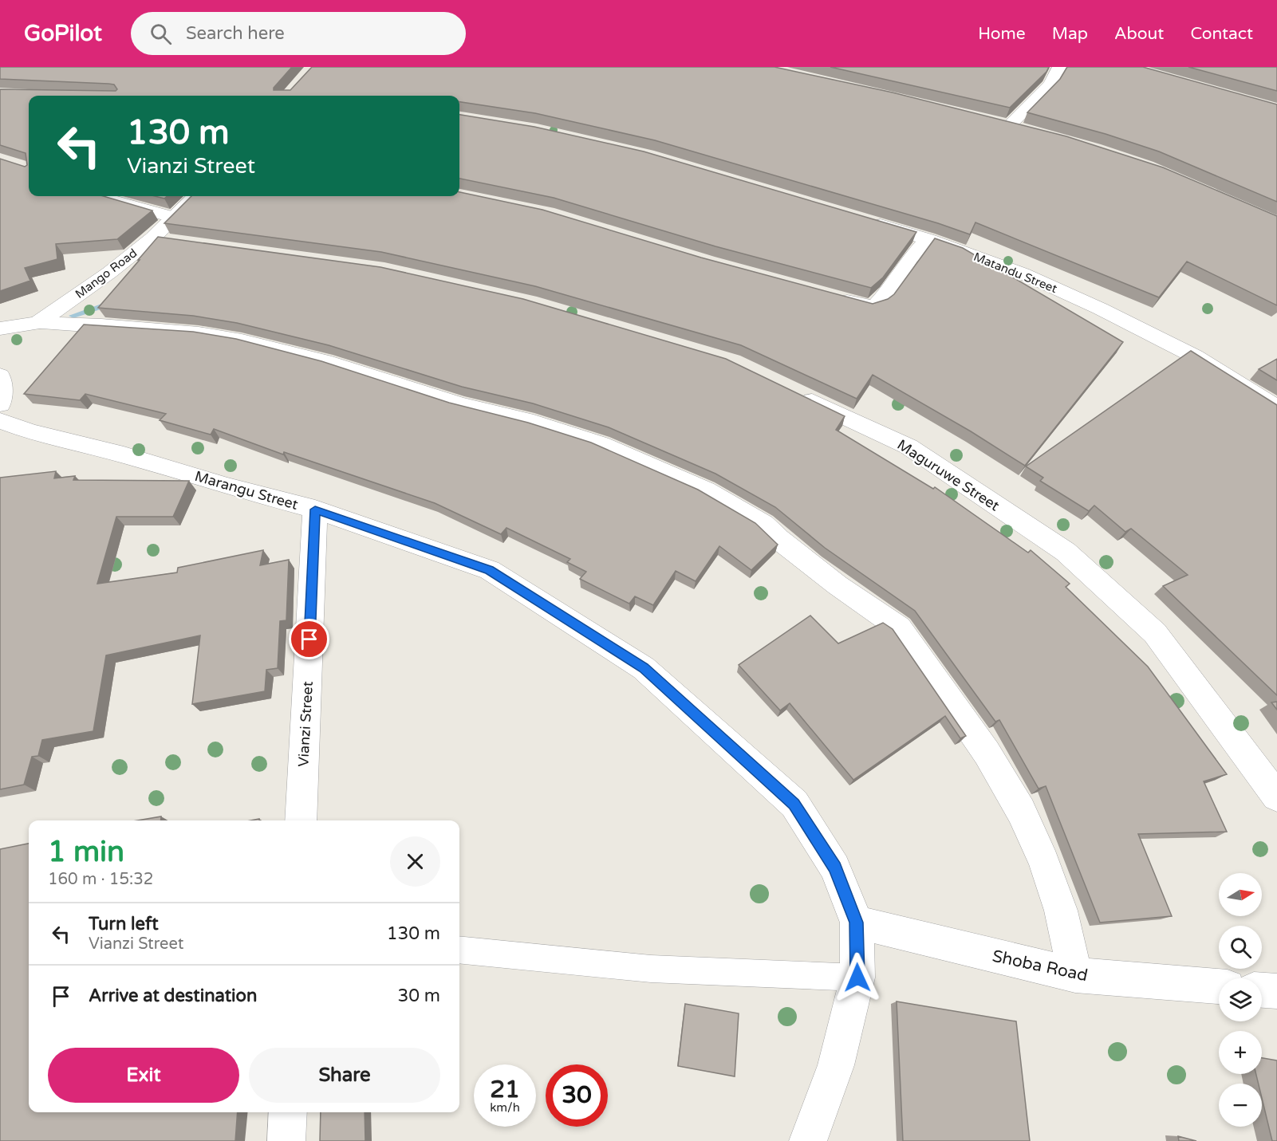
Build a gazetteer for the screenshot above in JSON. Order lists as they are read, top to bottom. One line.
{"streets":{"street":["Matandu Street","Mango Road","Maguruwe Street","Marangu Street","Vianzi Street","Shoba Road"]},"crossings":[["Marangu Street","Vianzi Street"],["Marangu Street","Shoba Road"]],"north":"right","page":{"header":"GoPilot","search":"Search here","nav":["Home","Map","About","Contact"],"turn":["130 m","Vianzi Street"],"heading":["1 min","160 m · 15:32"],"map_buttons":["+","−"],"list":[{"name":"Turn left","note":"Vianzi Street","value":"130 m"},{"name":"Arrive at destination","value":"30 m"}],"buttons":["Exit","Share"],"speed":"21 km/h","limit":"30"}}
